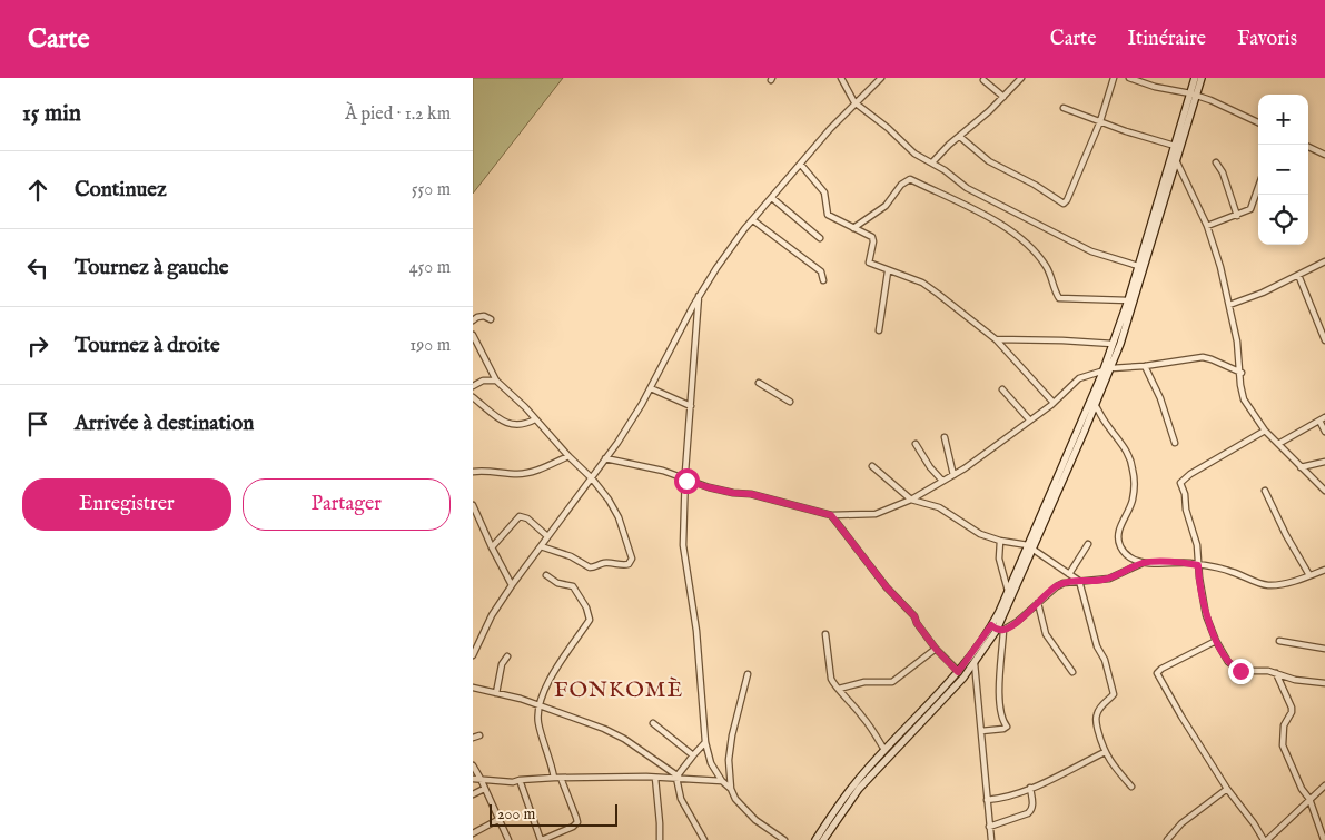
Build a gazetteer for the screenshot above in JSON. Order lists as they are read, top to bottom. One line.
{"districts":["FONKOMÈ"],"scale_bar":"200 m","page":{"header":"Carte","nav":["Carte","Itinéraire","Favoris"],"heading":["15 min","À pied · 1.2 km"],"map_buttons":["+","−"],"list":[["Continuez","550 m"],["Tournez à gauche","450 m"],["Tournez à droite","190 m"],"Arrivée à destination"],"buttons":["Enregistrer","Partager"],"scale":"200 m"}}
